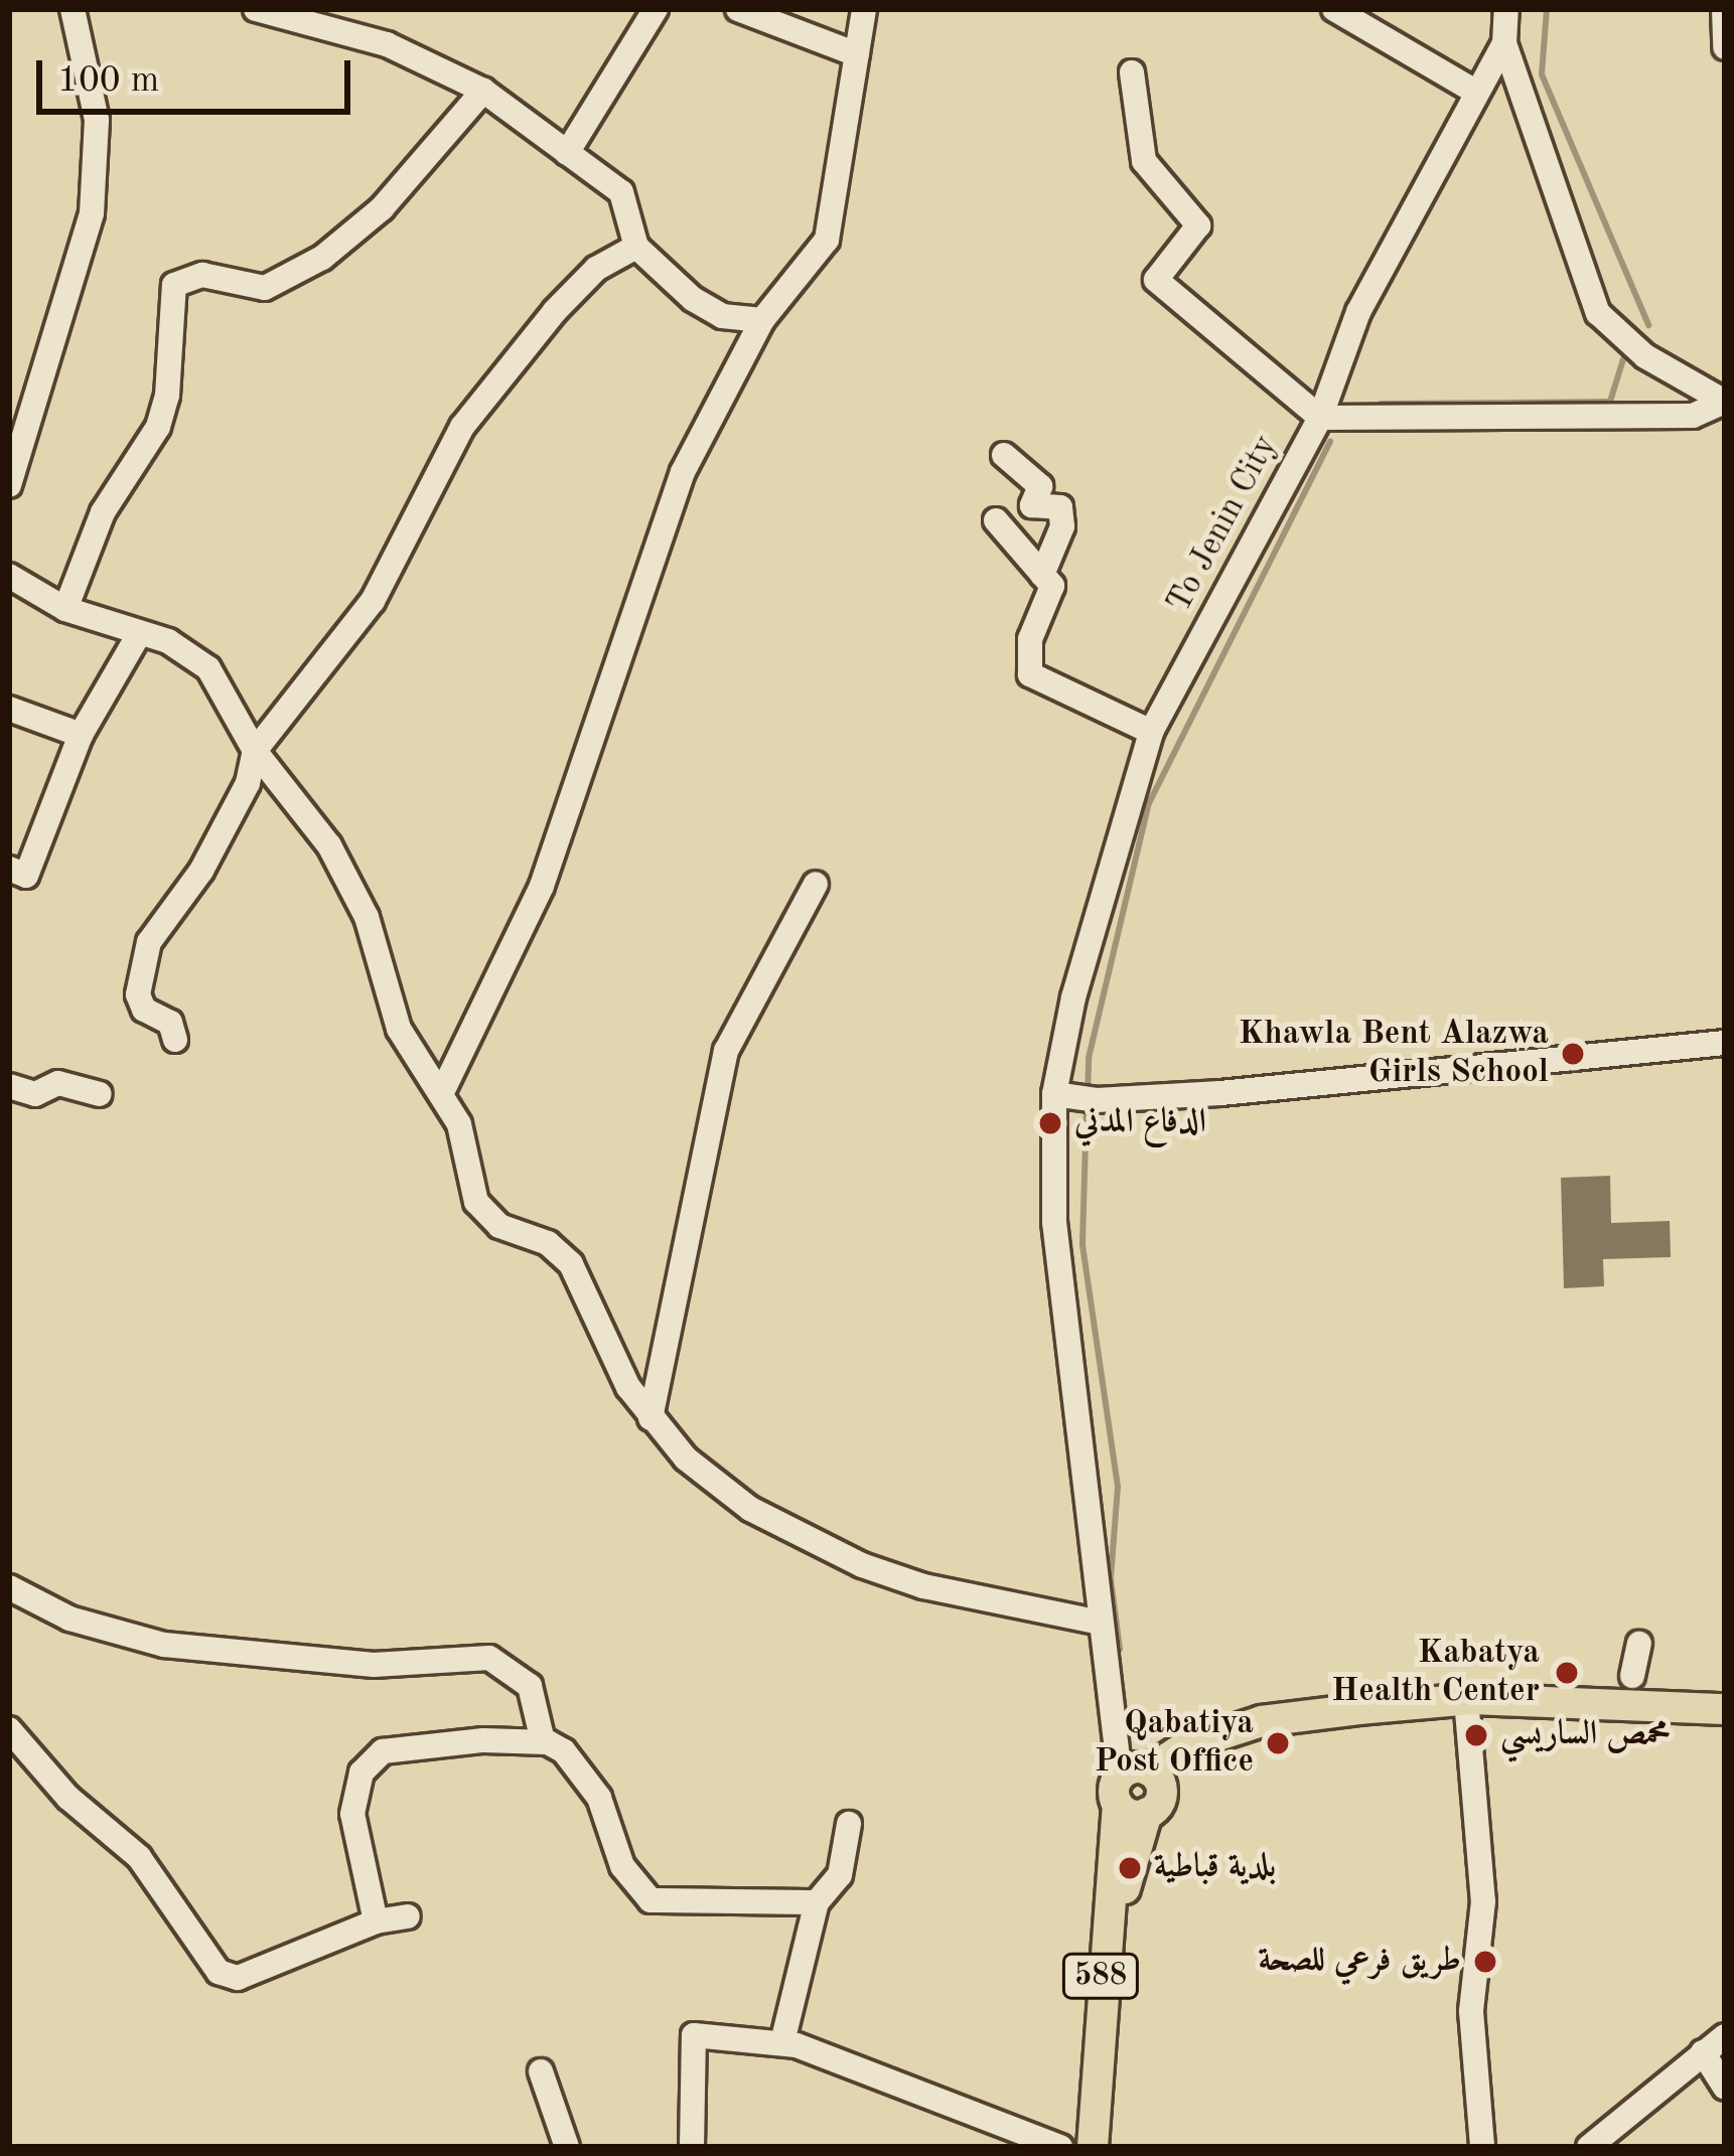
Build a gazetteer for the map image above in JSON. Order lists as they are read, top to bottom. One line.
{"streets":{"main road":["588"],"street":["To Jenin City"]},"crossings":[["To Jenin City","588"]],"places":["Khawla Bent Alazwa Girls School","الدفاع المدني","Kabatya Health Center","محمص الساريسي","Qabatiya Post Office","بلدية قباطية","طريق فرعي للصحة"],"scale_bar":"100 m"}
